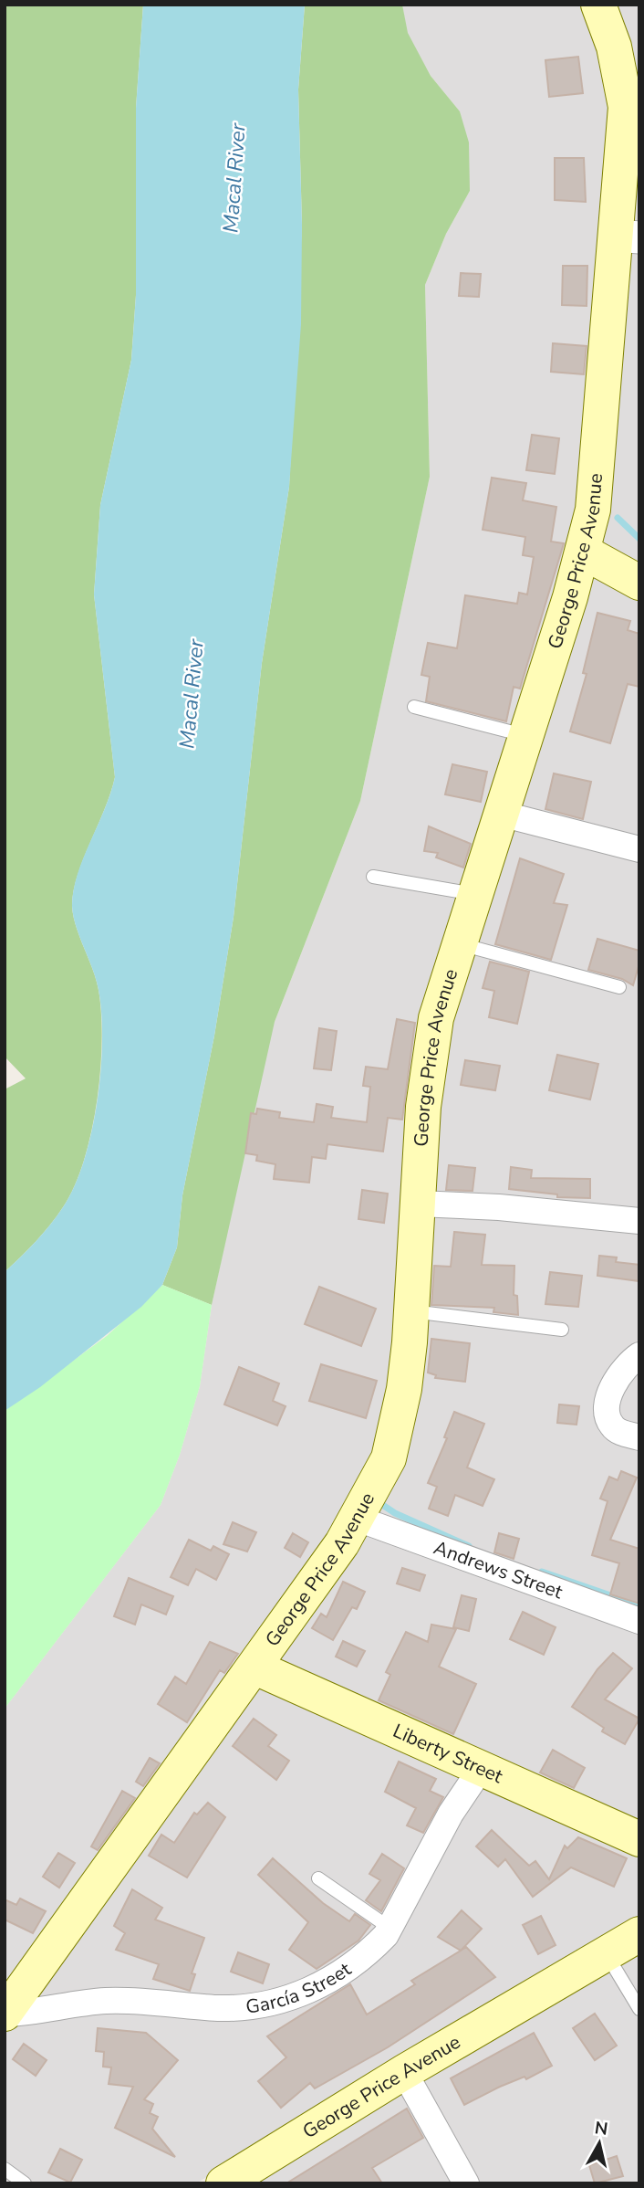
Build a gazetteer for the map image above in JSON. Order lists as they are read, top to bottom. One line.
{"streets":{"main road":["George Price Avenue","Liberty Street"],"street":["Andrews Street","García Street"]},"crossings":[["George Price Avenue","Andrews Street"],["George Price Avenue","Liberty Street"],["George Price Avenue","García Street"],["Liberty Street","García Street"]],"water":["Macal River"],"north":"top"}
